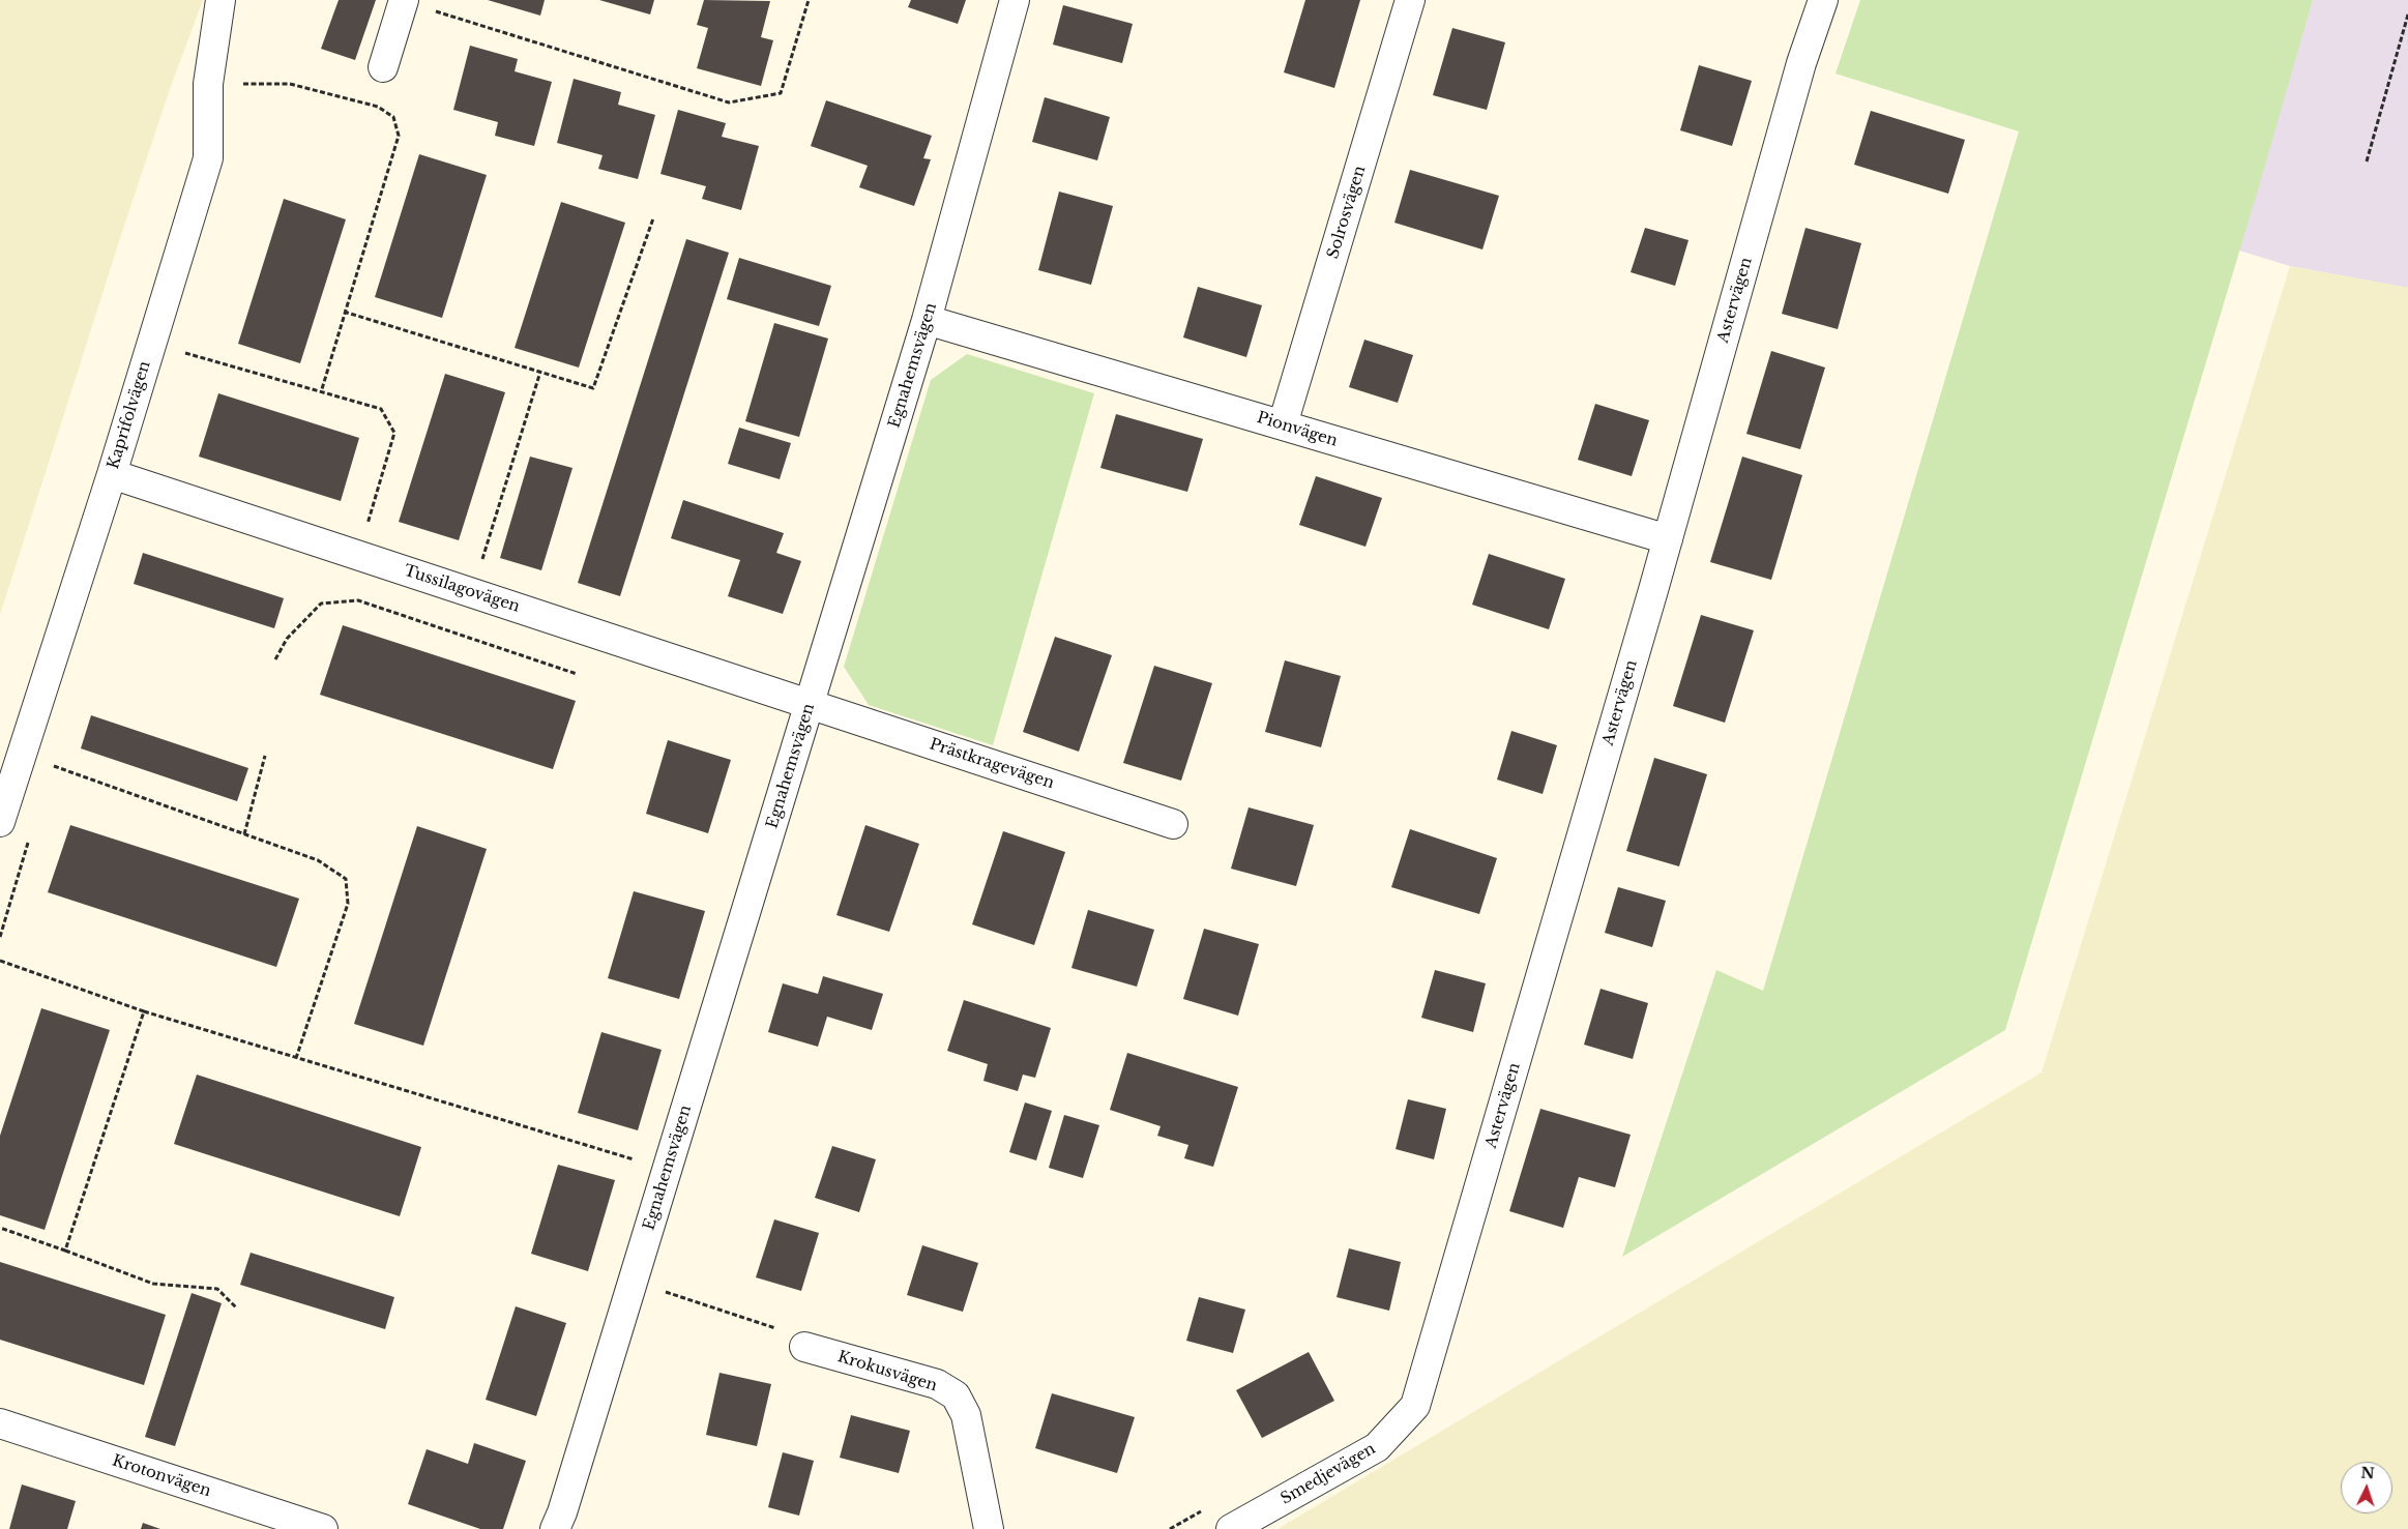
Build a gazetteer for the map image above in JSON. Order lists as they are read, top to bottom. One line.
{"streets":{"street":["Solrosvägen","Astervägen","Egnahemsvägen","Kaprifolvägen","Pionvägen","Tussilagovägen","Prästkragevägen","Krokusvägen","Smedjevägen","Krotonvägen"]},"crossings":[["Solrosvägen","Pionvägen"],["Astervägen","Pionvägen"],["Astervägen","Smedjevägen"],["Egnahemsvägen","Pionvägen"],["Egnahemsvägen","Tussilagovägen"],["Egnahemsvägen","Prästkragevägen"],["Kaprifolvägen","Tussilagovägen"],["Tussilagovägen","Prästkragevägen"]],"north":"top"}
